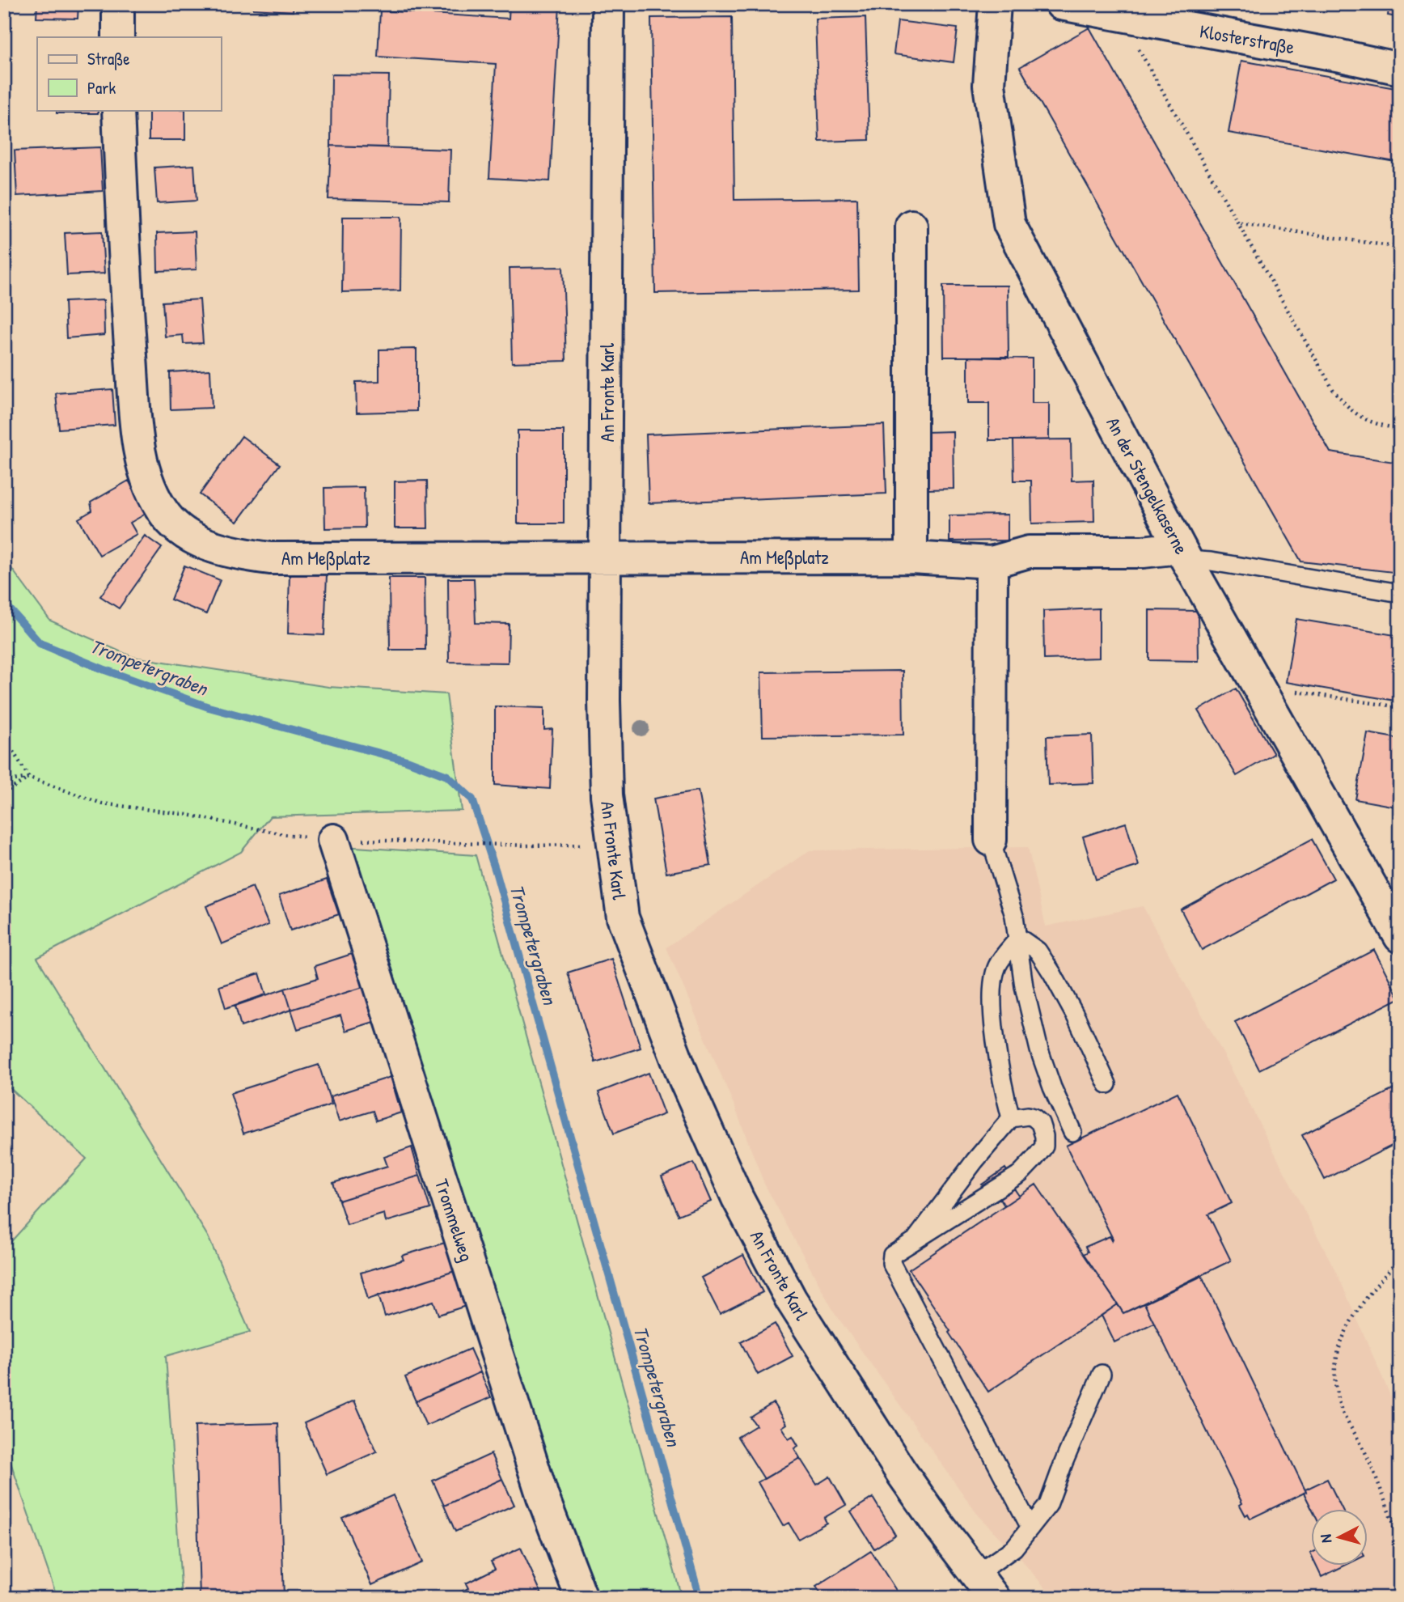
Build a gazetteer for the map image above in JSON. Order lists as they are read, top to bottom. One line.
{"streets":{"street":["Klosterstraße","An Fronte Karl","An der Stengelkaserne","Am Meßplatz","Trommelweg"]},"crossings":[["An Fronte Karl","Am Meßplatz"],["An der Stengelkaserne","Am Meßplatz"]],"water":["Trompetergraben"],"legend":["Straße","Park"],"north":"left"}
